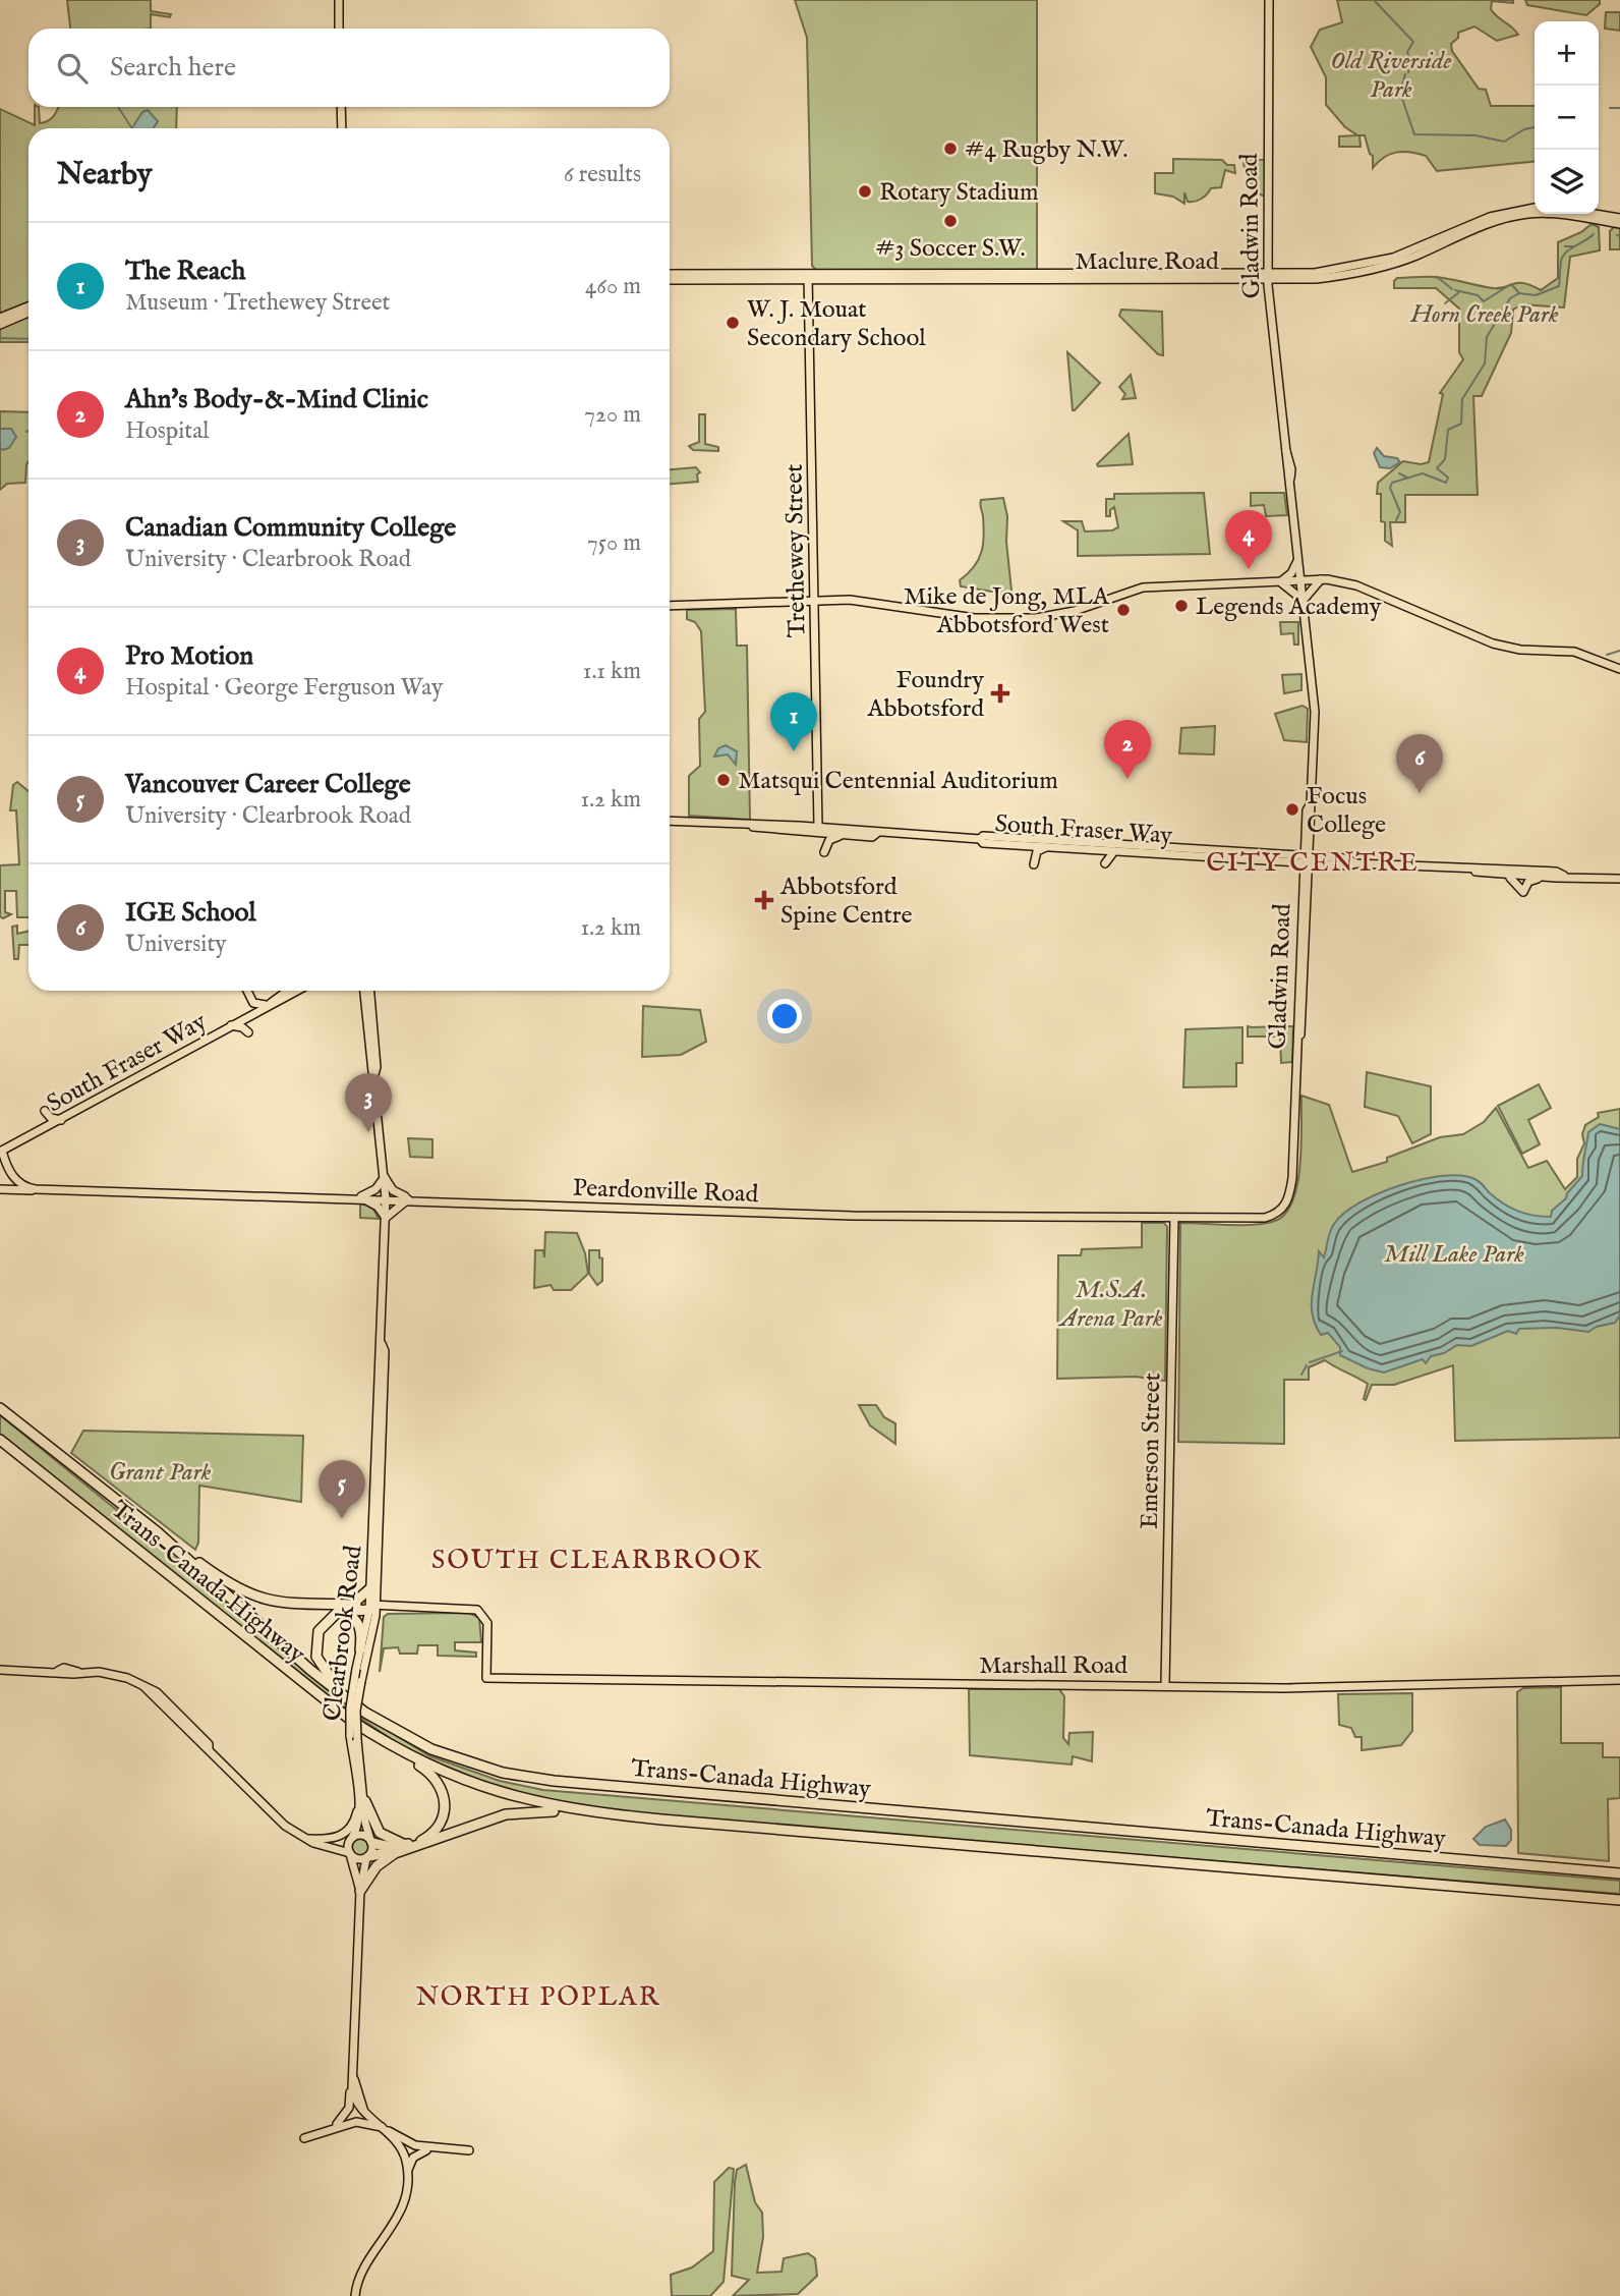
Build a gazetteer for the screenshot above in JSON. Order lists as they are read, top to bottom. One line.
{"streets":{"highway":["Trans-Canada Highway"],"main road":["Gladwin Road","Maclure Road","Trethewey Street","South Fraser Way","Peardonville Road","Emerson Street","Clearbrook Road","Marshall Road"]},"crossings":[["Gladwin Road","Maclure Road"],["Gladwin Road","South Fraser Way"],["Gladwin Road","Peardonville Road"],["Maclure Road","Trethewey Street"],["Trethewey Street","South Fraser Way"],["South Fraser Way","Peardonville Road"],["Peardonville Road","Emerson Street"],["Peardonville Road","Clearbrook Road"],["Emerson Street","Marshall Road"],["Clearbrook Road","Marshall Road"]],"districts":["CITY CENTRE","SOUTH CLEARBROOK","NORTH POPLAR"],"parks":["Old Riverside Park","Horn Creek Park","Mill Lake Park","M.S.A. Arena Park","Grant Park"],"places":{"other":["#4 Rugby N.W.","Rotary Stadium","#3 Soccer S.W.","W. J. Mouat Secondary School","Legends Academy","Mike de Jong, MLA Abbotsford West","Matsqui Centennial Auditorium","Focus College"],"health":["Foundry Abbotsford","Abbotsford Spine Centre"]},"page":{"map_buttons":["+","−"],"search":"Search here","heading":["Nearby","6 results"],"list":[{"mark":"1","name":"The Reach","note":"Museum · Trethewey Street","value":"460 m"},{"mark":"2","name":"Ahn's Body-&-Mind Clinic","note":"Hospital","value":"720 m"},{"mark":"3","name":"Canadian Community College","note":"University · Clearbrook Road","value":"750 m"},{"mark":"4","name":"Pro Motion","note":"Hospital · George Ferguson Way","value":"1.1 km"},{"mark":"5","name":"Vancouver Career College","note":"University · Clearbrook Road","value":"1.2 km"},{"mark":"6","name":"IGE School","note":"University","value":"1.2 km"}],"pins":["4","1","2","6","3","5"]}}
